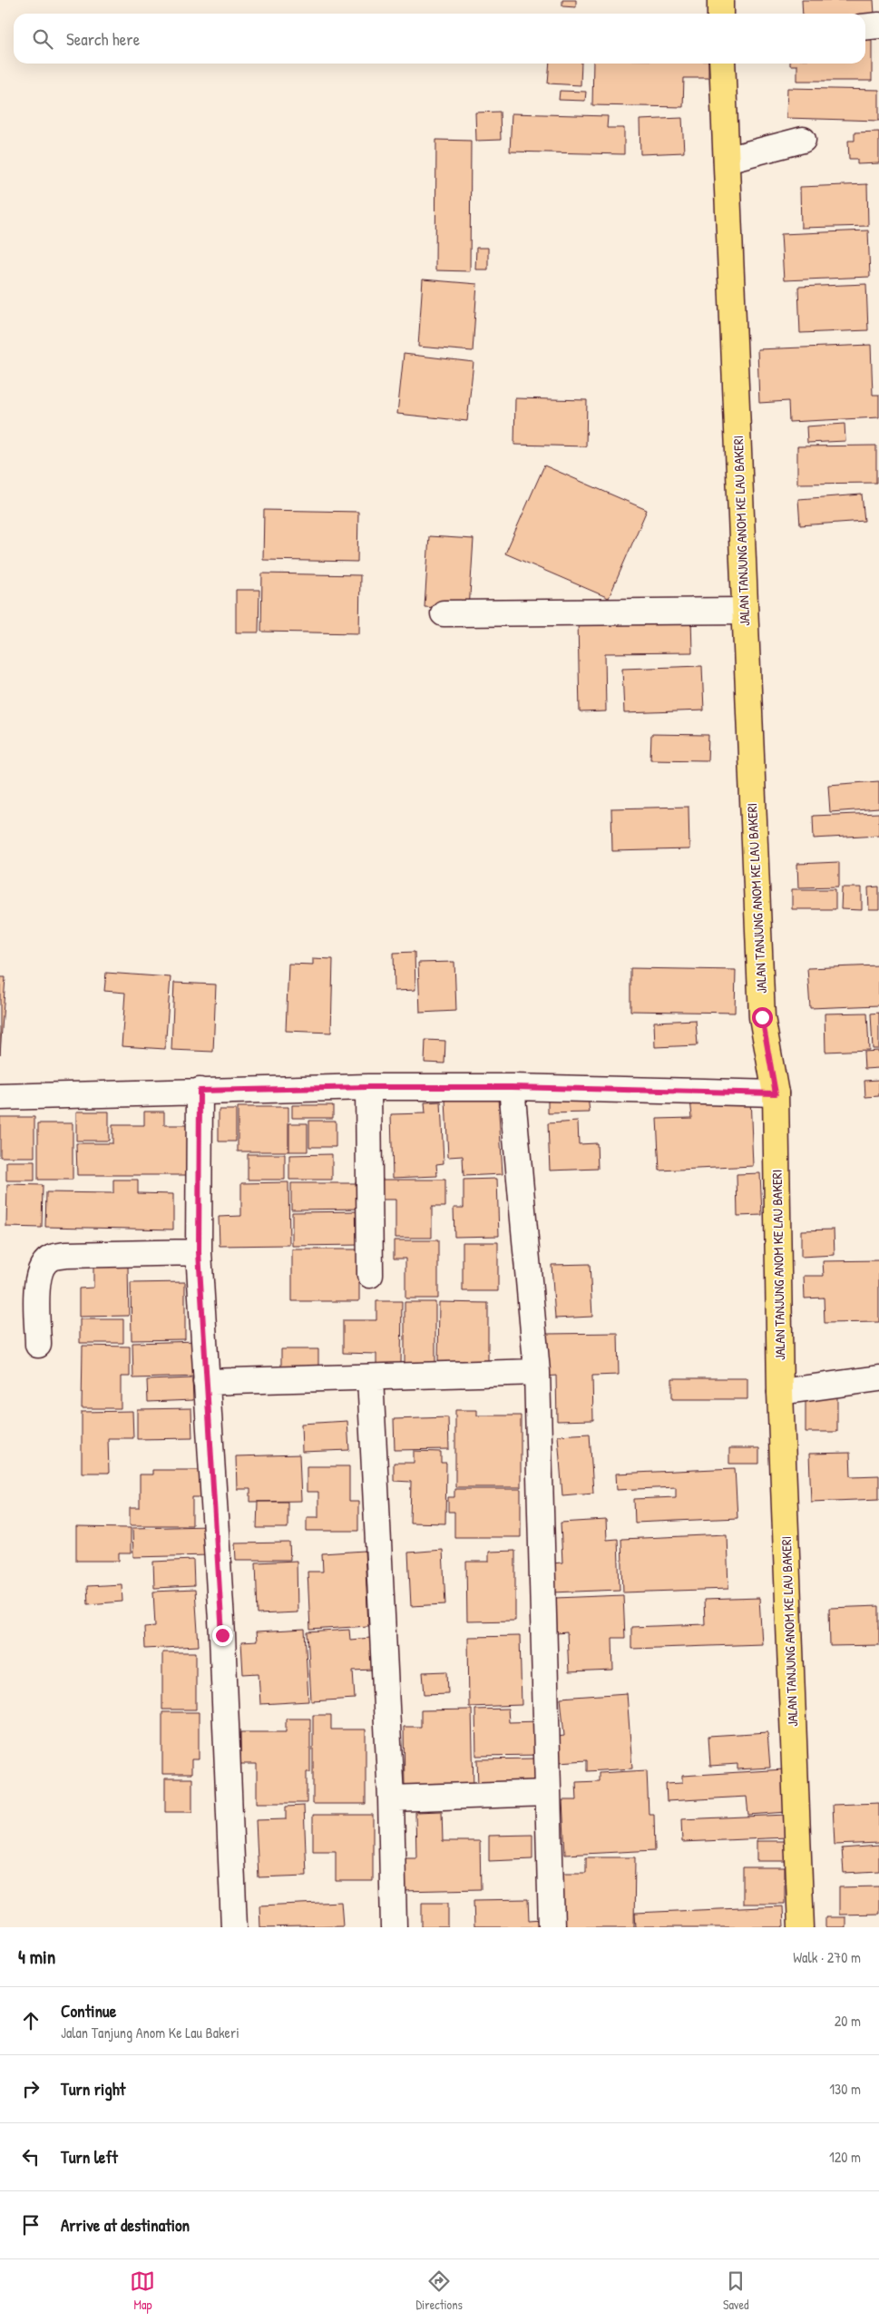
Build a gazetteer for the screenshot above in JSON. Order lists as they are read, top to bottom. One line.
{"streets":{"main road":["JALAN TANJUNG ANOM KE LAU BAKERI"]},"page":{"search":"Search here","heading":["4 min","Walk · 270 m"],"list":[["Continue","Jalan Tanjung Anom Ke Lau Bakeri","20 m"],["Turn right","130 m"],["Turn left","120 m"],"Arrive at destination"],"nav":["Map","Directions","Saved"]}}
